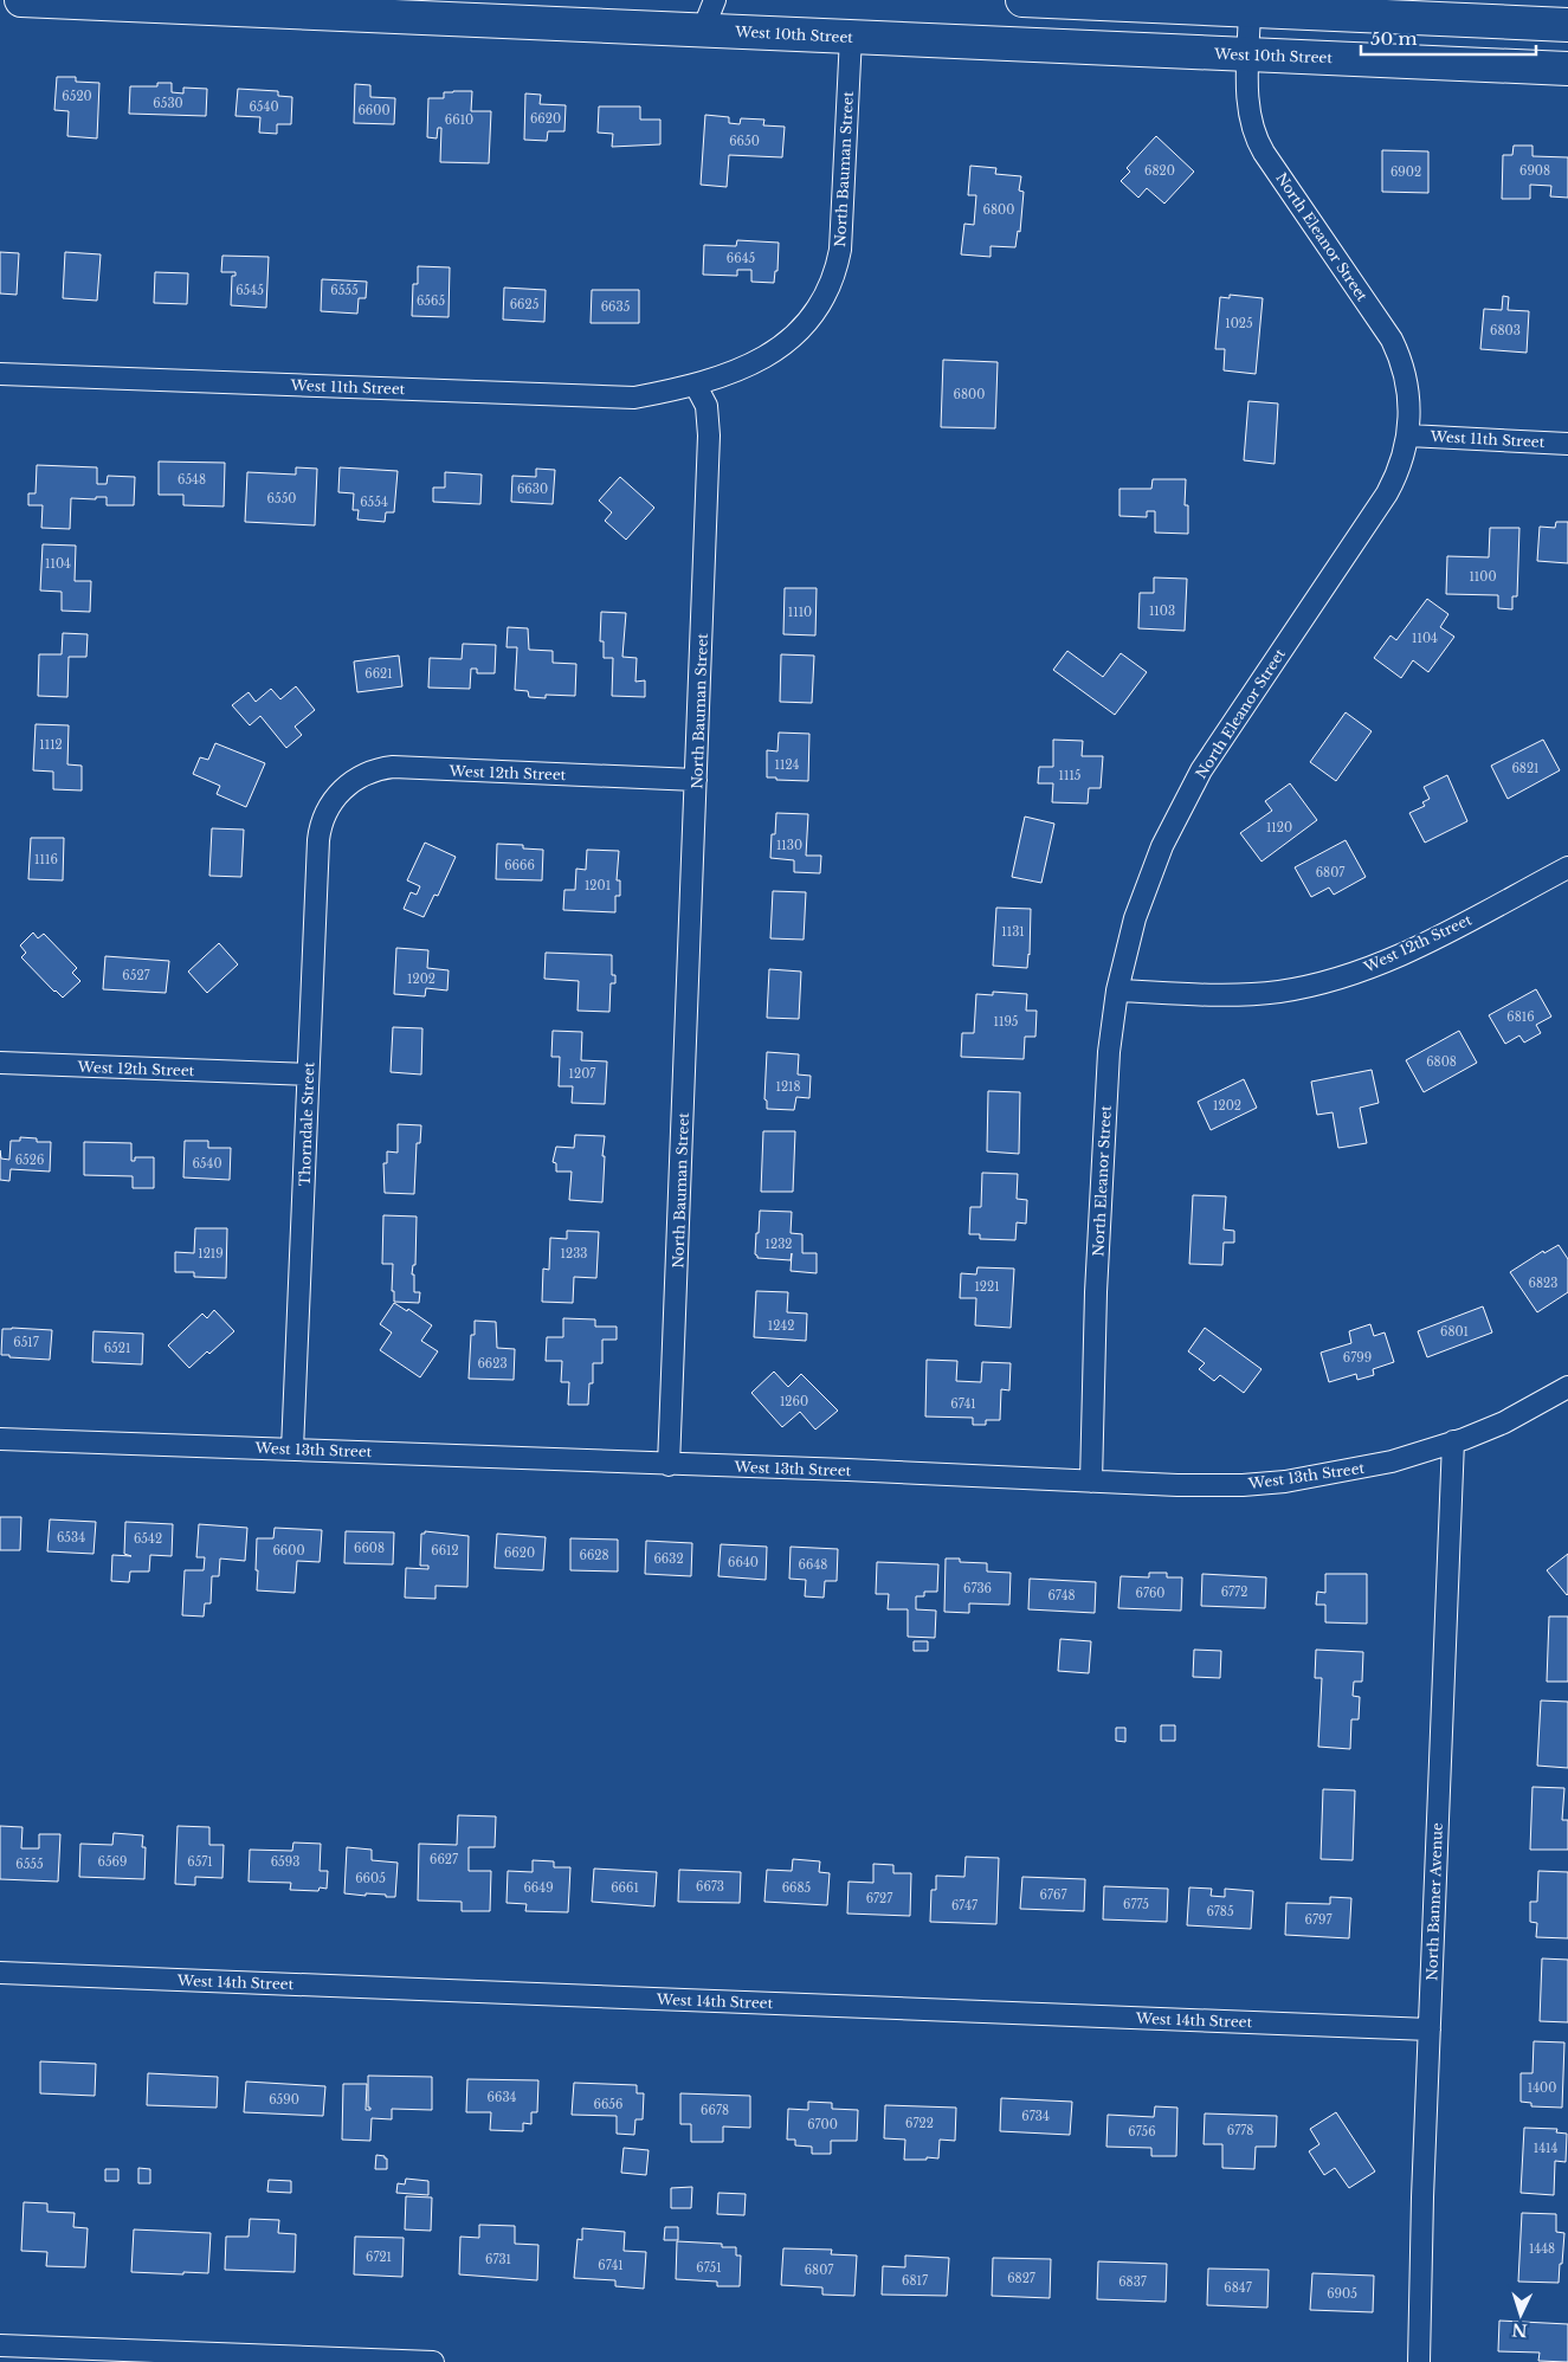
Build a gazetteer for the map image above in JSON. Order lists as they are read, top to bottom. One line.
{"streets":{"main road":["West 10th Street"],"street":["North Bauman Street","North Eleanor Street","West 11th Street","West 12th Street","Thorndale Street","West 13th Street","North Banner Avenue","West 14th Street"]},"crossings":[["West 10th Street","North Bauman Street"],["West 10th Street","North Eleanor Street"],["North Bauman Street","West 11th Street"],["North Bauman Street","West 12th Street"],["North Bauman Street","West 13th Street"],["North Eleanor Street","West 11th Street"],["North Eleanor Street","West 12th Street"],["North Eleanor Street","West 13th Street"],["West 12th Street","Thorndale Street"],["Thorndale Street","West 13th Street"],["West 13th Street","North Banner Avenue"],["North Banner Avenue","West 14th Street"]],"house_numbers":["6520","6530","6540","6600","6620","6610","6650","6820","6908","6902","6800","6645","6545","6555","6565","6625","6635","1025","6803","6800","6548","6630","6550","6554","1104","1100","1103","1110","1104","6621","1112","1124","6821","1115","1120","1130","1116","6666","6807","1201","1131","6527","1202","6816","1195","6808","1207","1218","1202","6526","6540","1232","1219","1233","6823","1221","1242","6801","6517","6521","6799","6623","1260","6741","6534","6542","6608","6600","6612","6620","6628","6632","6640","6648","6736","6772","6760","6748","6627","6569","6571","6593","6555","6605","6673","6649","6661","6685","6767","6727","6775","6747","6785","6797","1400","6634","6590","6656","6678","6734","6722","6700","6778","6756","1414","1448","6721","6731","6741","6751","6807","6827","6817","6837","6847","6905"],"scale_bar":"50 m","north":"bottom"}
